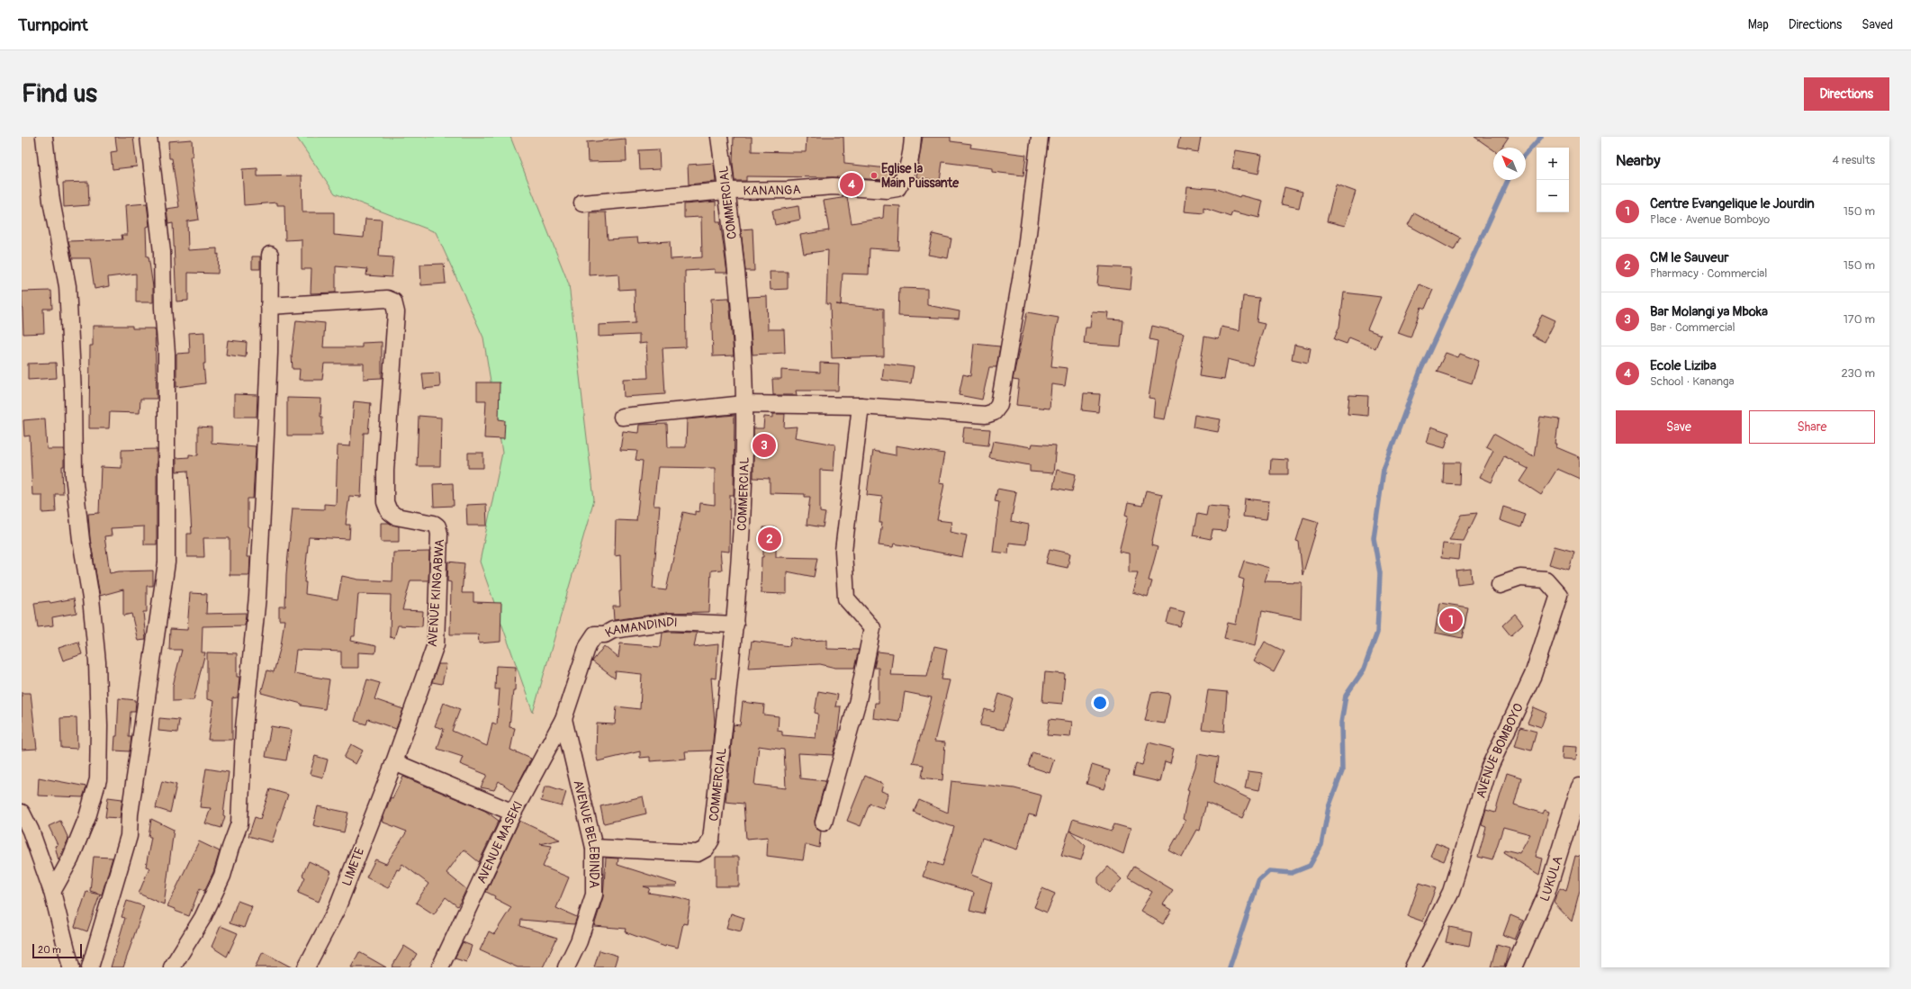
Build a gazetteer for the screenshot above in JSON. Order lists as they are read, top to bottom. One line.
{"streets":{"street":["KANANGA","COMMERCIAL","AVENUE KINGABWA","KAMANDINDI","AVENUE BOMBOYO","AVENUE BELEBINDA","AVENUE MASEKI","LIMETE","LUKULA"]},"crossings":[["KANANGA","COMMERCIAL"],["COMMERCIAL","KAMANDINDI"],["COMMERCIAL","AVENUE BELEBINDA"],["AVENUE KINGABWA","LIMETE"],["KAMANDINDI","AVENUE BELEBINDA"],["KAMANDINDI","AVENUE MASEKI"],["AVENUE BELEBINDA","AVENUE MASEKI"]],"places":["Eglise la Main Puissante"],"scale_bar":"20 m","north":"top left","page":{"header":"Turnpoint","nav":["Map","Directions","Saved"],"buttons":["Directions",["Save","Share"]],"title":"Find us","heading":["Nearby","4 results"],"map_buttons":["+","−"],"pins":["4","3","2","1"],"list":[{"mark":"1","name":"Centre Evangelique le Jourdin","note":"Place · Avenue Bomboyo","value":"150 m"},{"mark":"2","name":"CM le Sauveur","note":"Pharmacy · Commercial","value":"150 m"},{"mark":"3","name":"Bar Molangi ya Mboka","note":"Bar · Commercial","value":"170 m"},{"mark":"4","name":"Ecole Liziba","note":"School · Kananga","value":"230 m"}],"scale":"20 m"}}
